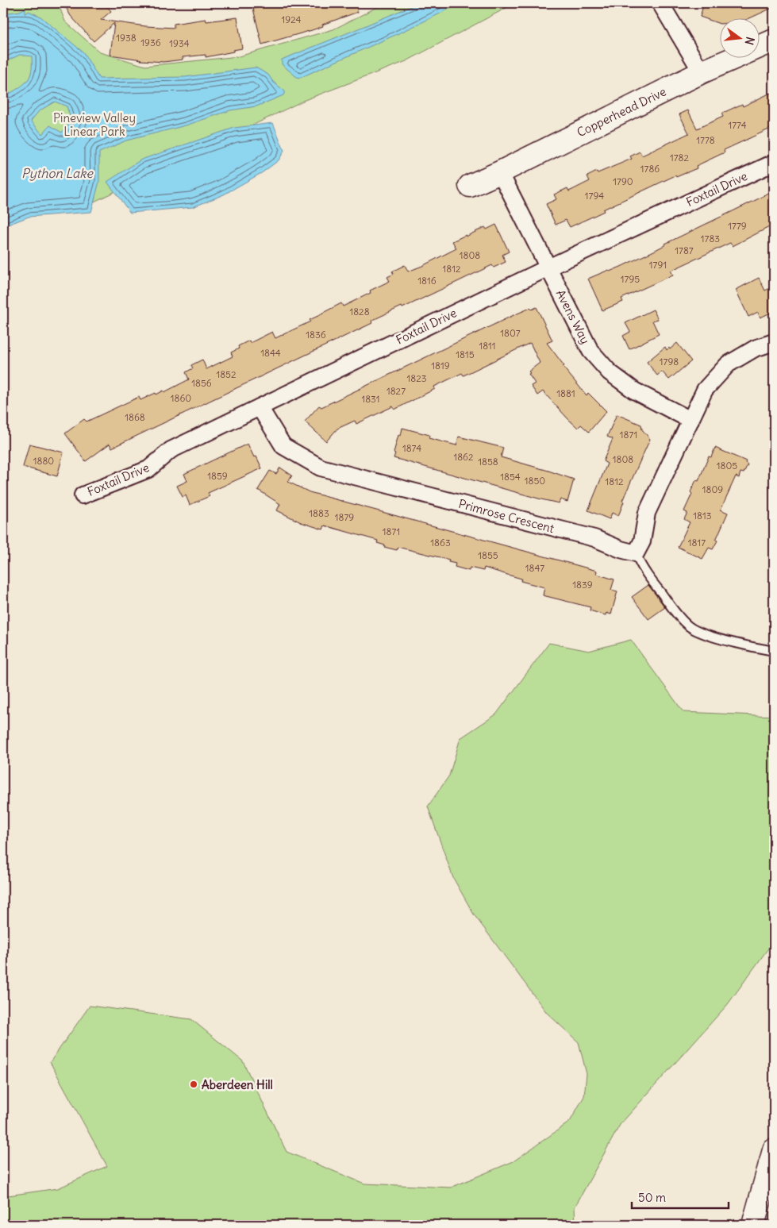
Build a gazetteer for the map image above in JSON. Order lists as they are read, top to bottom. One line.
{"streets":{"street":["Copperhead Drive","Foxtail Drive","Avens Way","Primrose Crescent"]},"crossings":[["Copperhead Drive","Avens Way"],["Foxtail Drive","Avens Way"],["Foxtail Drive","Primrose Crescent"]],"water":["Python Lake"],"parks":["Pineview Valley Linear Park"],"places":["Aberdeen Hill"],"house_numbers":["1924","1938","1936","1934","1774","1778","1782","1786","1790","1794","1779","1783","1787","1808","1791","1812","1795","1816","1828","1807","1836","1811","1844","1815","1798","1819","1852","1823","1856","1827","1881","1860","1831","1868","1871","1874","1862","1808","1880","1858","1805","1859","1854","1850","1812","1809","1883","1813","1879","1871","1863","1817","1855","1847","1839"],"scale_bar":"50 m","north":"right"}
